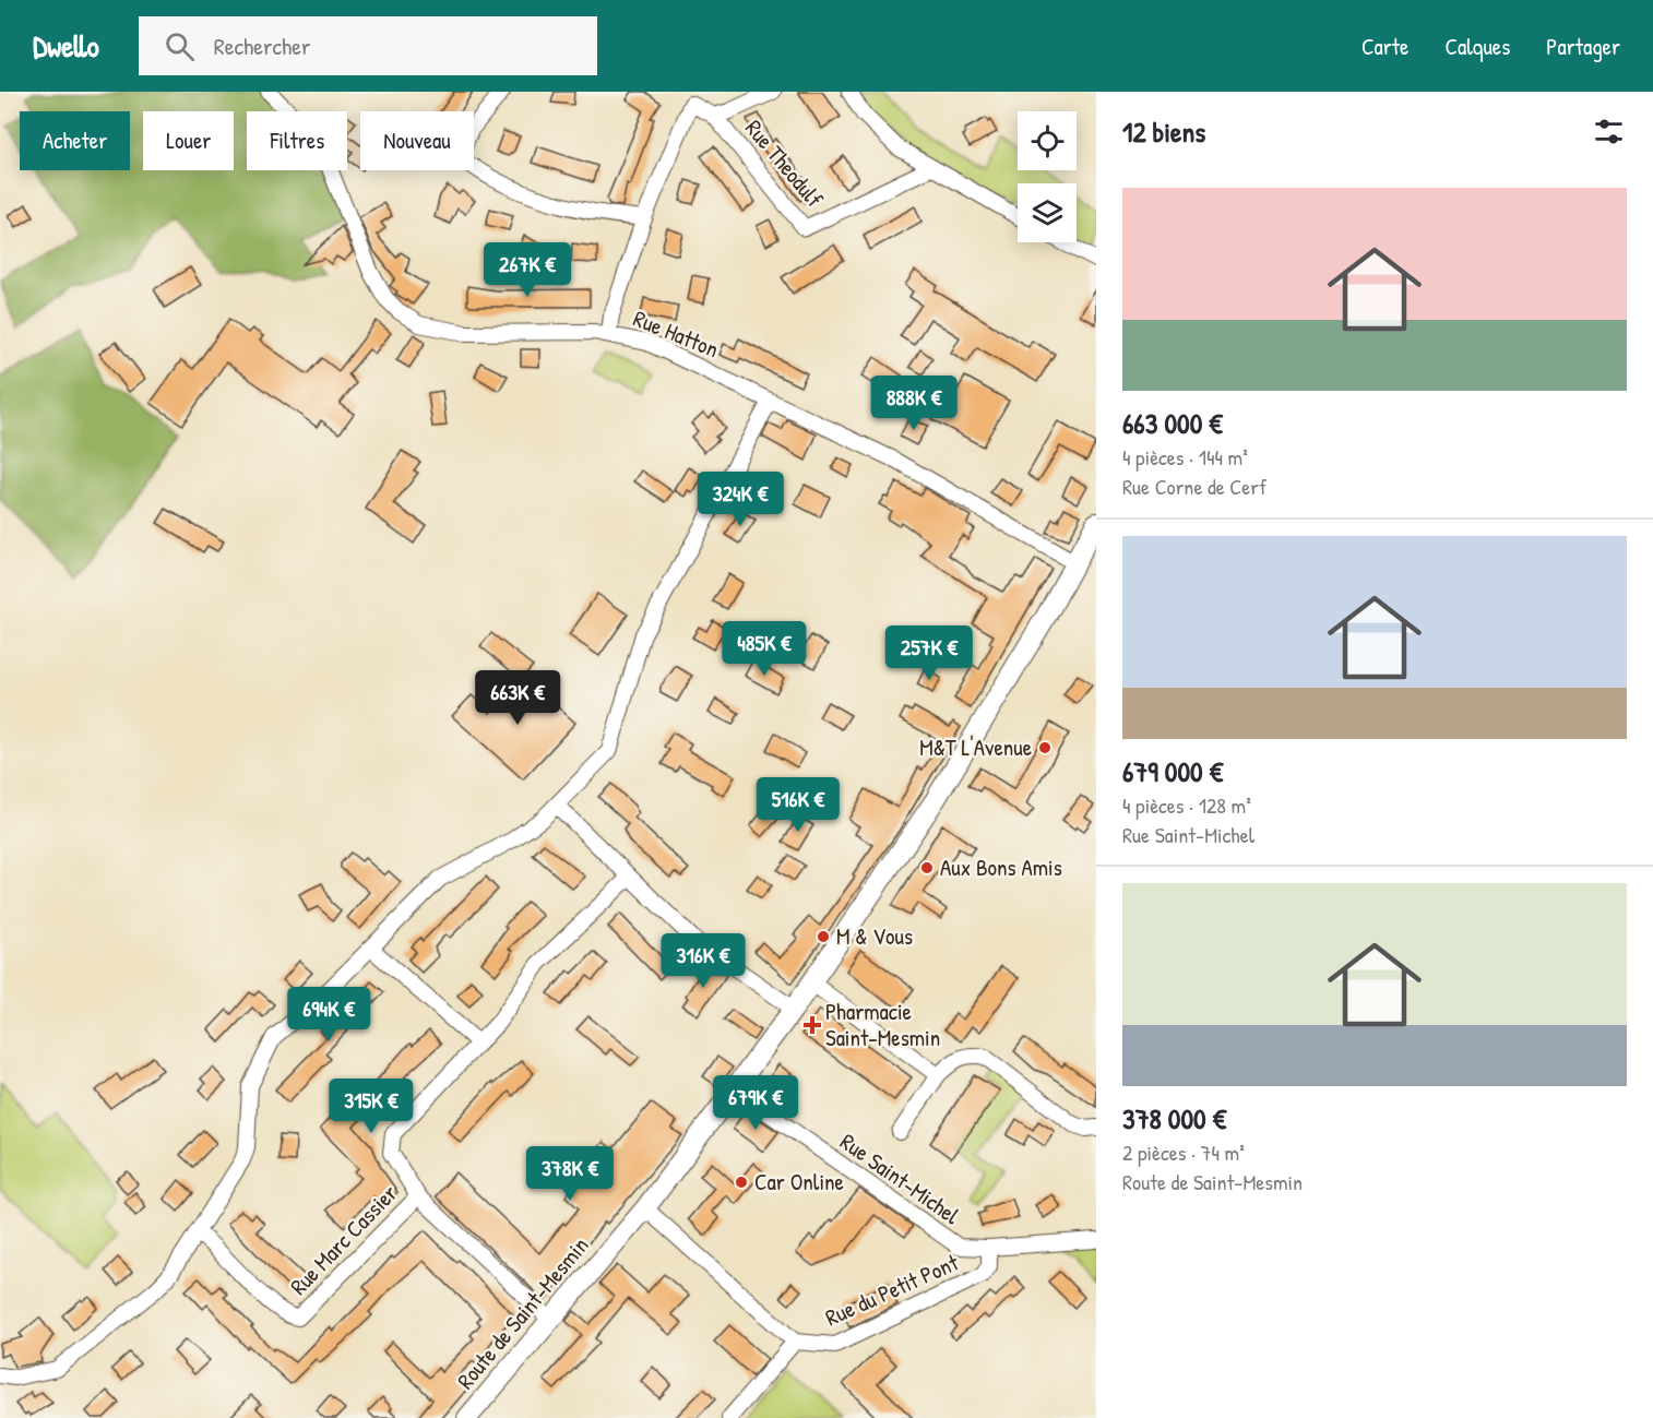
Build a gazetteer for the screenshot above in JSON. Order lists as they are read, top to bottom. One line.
{"streets":{"main road":["Route de Saint-Mesmin"],"street":["Rue Theodulf","Rue Hatton","Rue Saint-Michel","Rue Marc Cassier","Rue du Petit Pont"]},"crossings":[["Rue Hatton","Route de Saint-Mesmin"],["Rue Saint-Michel","Rue du Petit Pont"],["Rue Saint-Michel","Route de Saint-Mesmin"],["Rue Marc Cassier","Route de Saint-Mesmin"]],"places":{"other":["M&T L'Avenue","Aux Bons Amis","M & Vous","Car Online"],"health":["Pharmacie Saint-Mesmin"]},"page":{"header":"Dwello","search":"Rechercher","nav":["Carte","Calques","Partager"],"heading":"12 biens","chip":["Acheter","Louer","Filtres","Nouveau"],"list":[{"name":"663 000 €","note":"4 pièces · 144 m² · Rue Corne de Cerf"},{"name":"679 000 €","note":"4 pièces · 128 m² · Rue Saint-Michel"},{"name":"378 000 €","note":"2 pièces · 74 m² · Route de Saint-Mesmin"}],"price":["267K €","888K €","324K €","485K €","257K €","663K €","516K €","316K €","694K €","679K €","315K €","378K €"]}}
